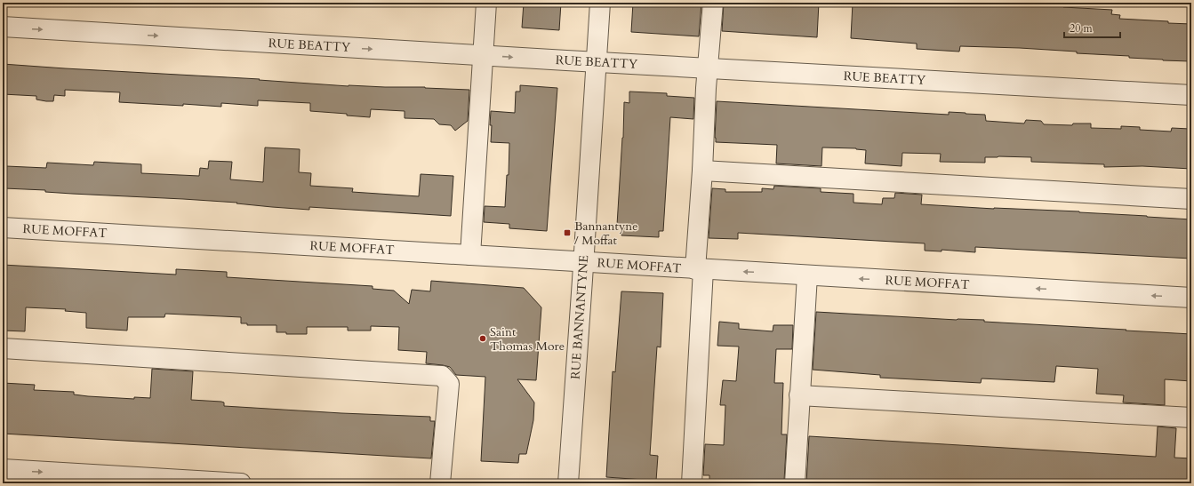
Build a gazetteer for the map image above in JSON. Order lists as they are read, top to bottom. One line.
{"streets":{"street":["RUE BEATTY","RUE MOFFAT","RUE BANNANTYNE"]},"crossings":[["RUE BEATTY","RUE BANNANTYNE"],["RUE MOFFAT","RUE BANNANTYNE"]],"one_way":["RUE BEATTY"],"places":{"transit":["Bannantyne / Moffat"],"other":["Saint Thomas More"]},"scale_bar":"20 m"}
